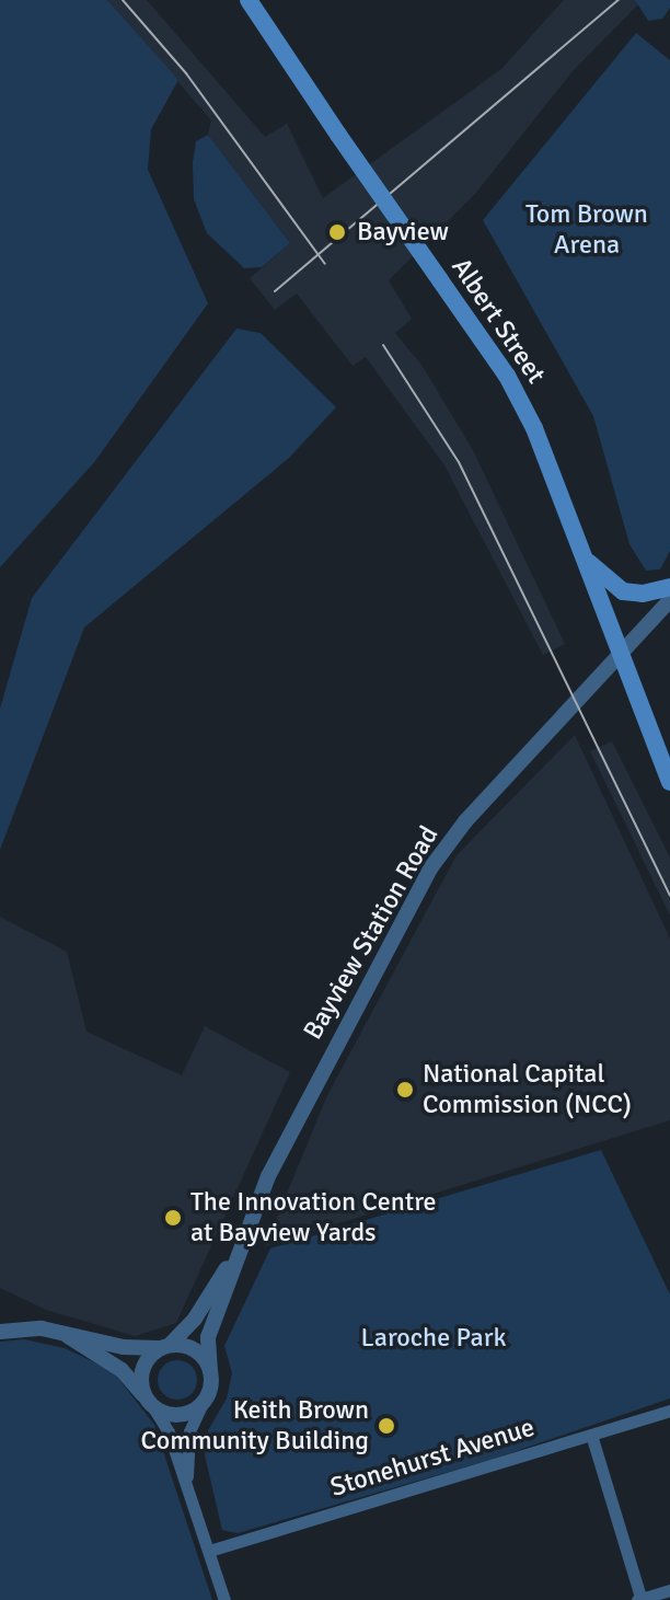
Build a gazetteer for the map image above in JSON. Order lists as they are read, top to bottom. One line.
{"streets":{"main road":["Albert Street"],"street":["Bayview Station Road","Stonehurst Avenue"]},"crossings":[["Albert Street","Bayview Station Road"]],"parks":["Tom Brown Arena","Laroche Park"],"places":["Bayview","National Capital Commission (NCC)","The Innovation Centre at Bayview Yards","Keith Brown Community Building"]}
